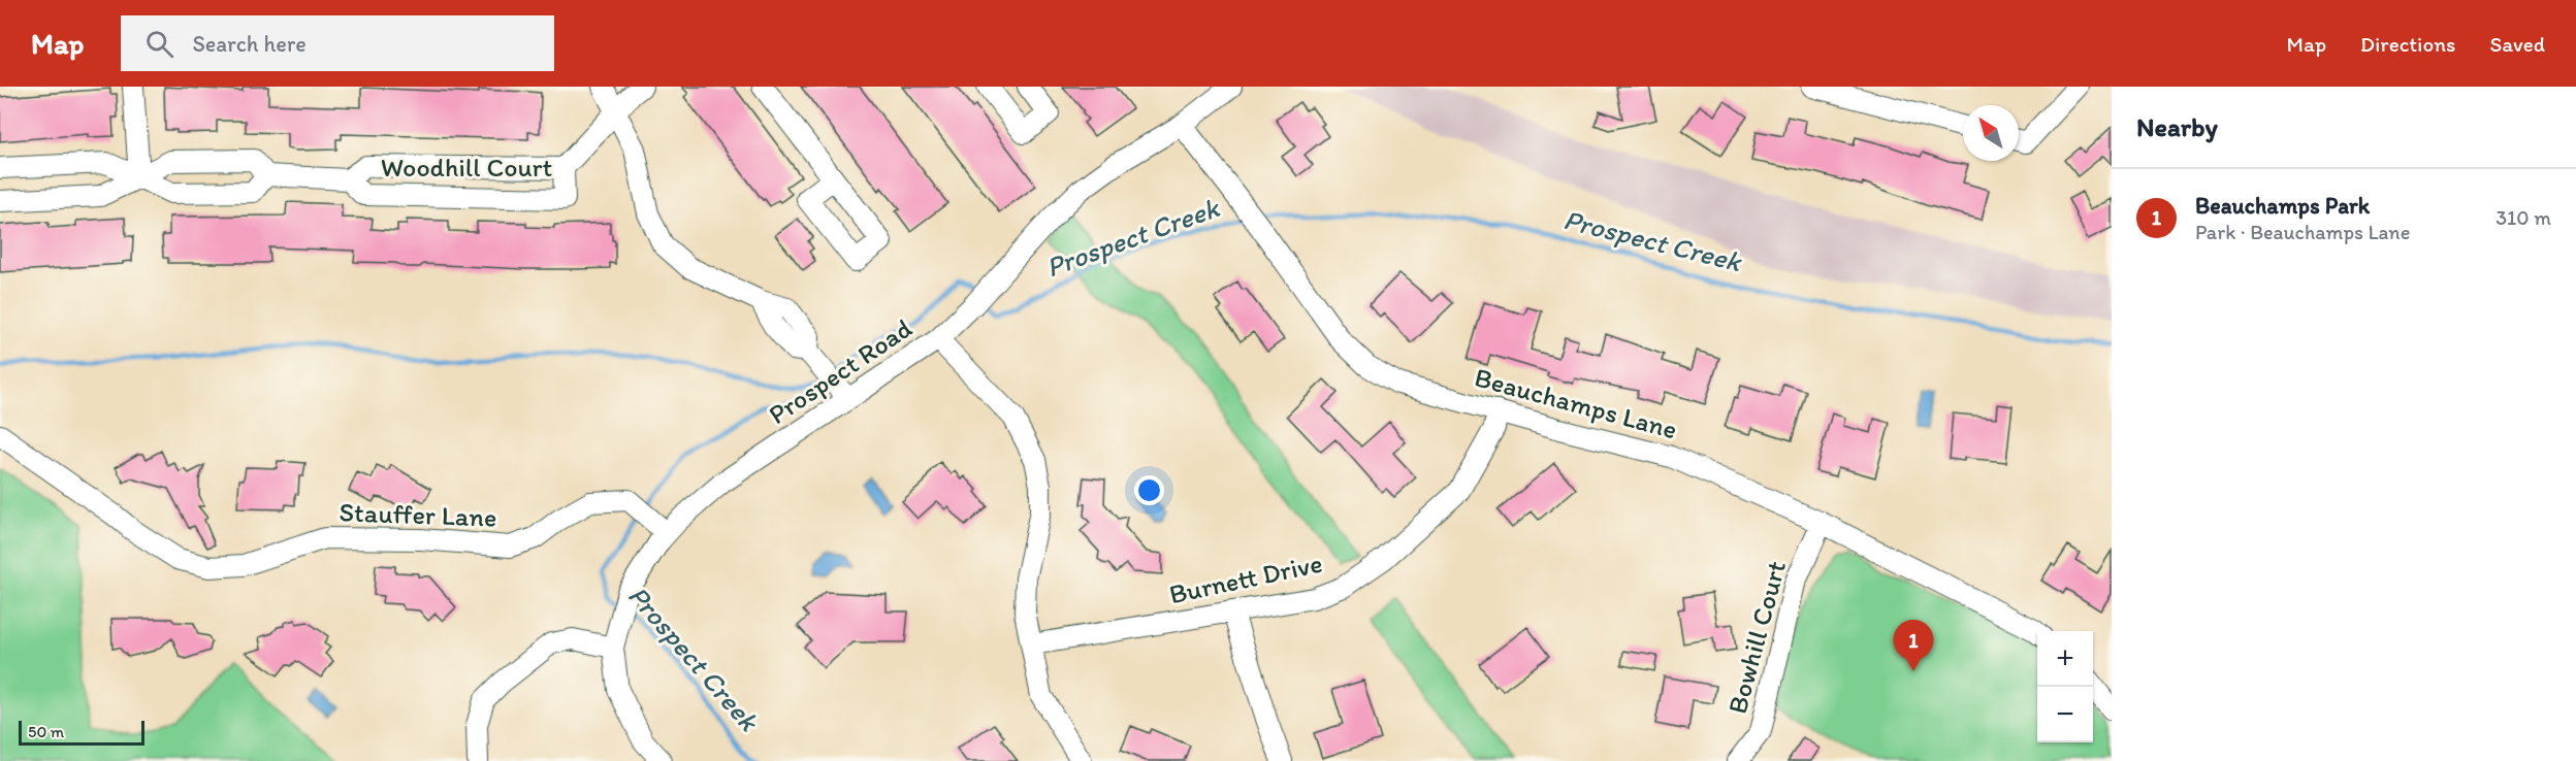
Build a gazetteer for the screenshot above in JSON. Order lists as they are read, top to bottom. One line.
{"streets":{"street":["Woodhill Court","Prospect Road","Beauchamps Lane","Stauffer Lane","Burnett Drive","Bowhill Court"]},"crossings":[["Prospect Road","Beauchamps Lane"],["Prospect Road","Stauffer Lane"],["Beauchamps Lane","Burnett Drive"],["Beauchamps Lane","Bowhill Court"]],"water":["Prospect Creek"],"scale_bar":"50 m","north":"top left","page":{"header":"Map","search":"Search here","nav":["Map","Directions","Saved"],"heading":"Nearby","list":[{"mark":"1","name":"Beauchamps Park","note":"Park · Beauchamps Lane","value":"310 m"}],"pins":"1","map_buttons":["+","−"],"scale":"50 m"}}
